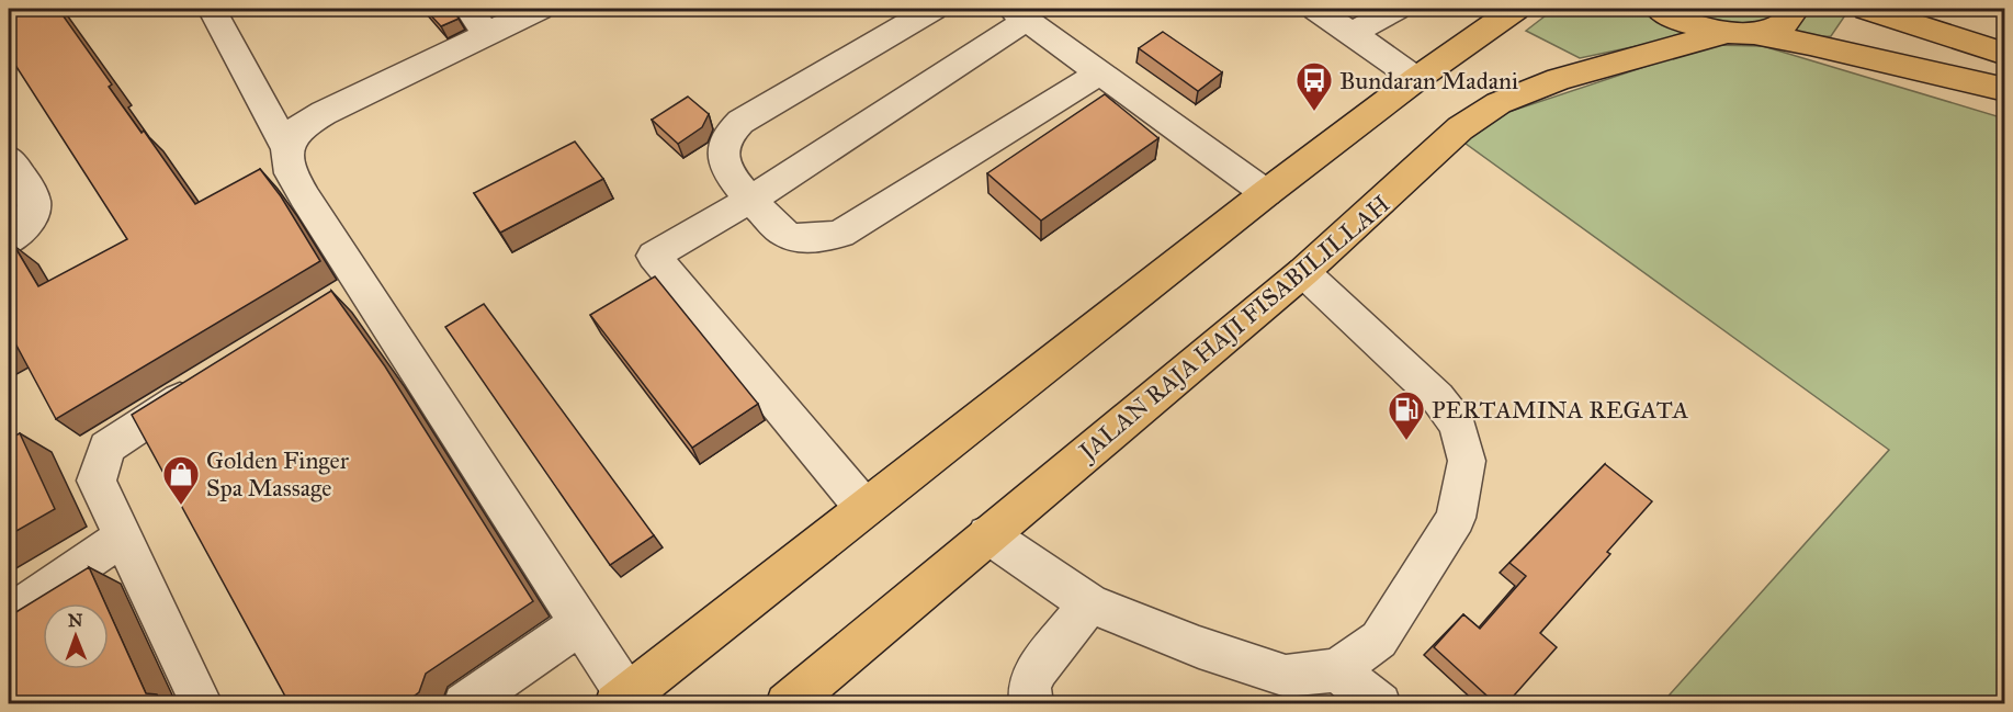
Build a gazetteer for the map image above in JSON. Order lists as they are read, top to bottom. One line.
{"streets":{"main road":["JALAN RAJA HAJI FISABILILLAH"]},"places":{"bus stop":["Bundaran Madani"],"fuel station":["PERTAMINA REGATA"],"shop":["Golden Finger Spa Massage"]},"north":"top"}
